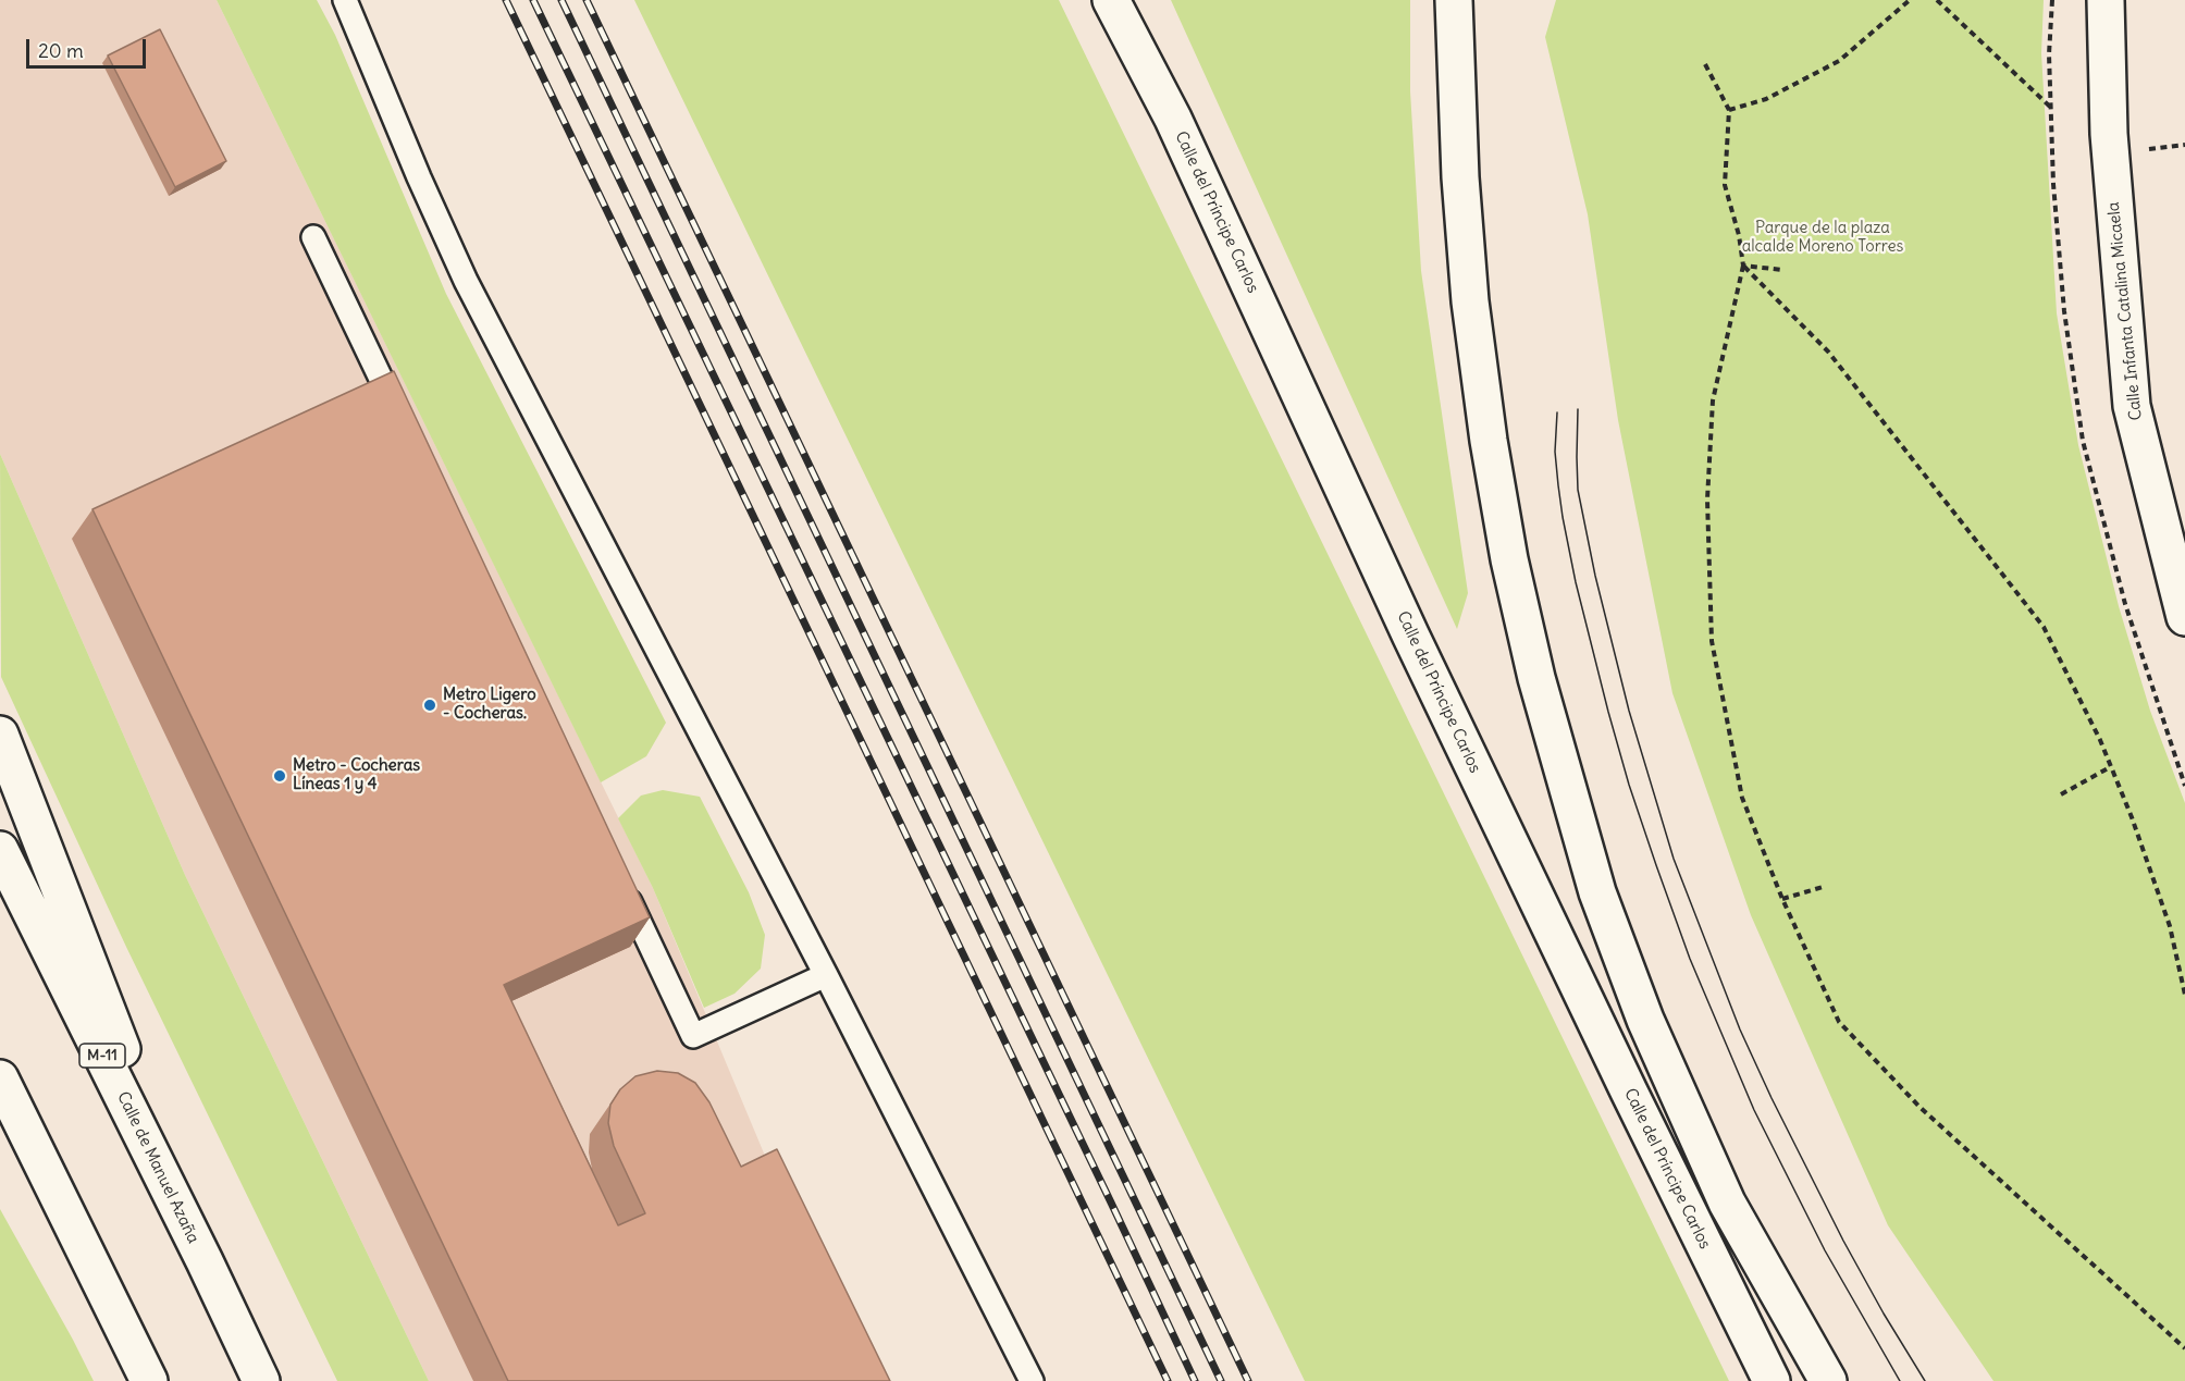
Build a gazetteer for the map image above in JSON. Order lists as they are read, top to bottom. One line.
{"streets":{"main road":["Calle del Príncipe Carlos","Calle Infanta Catalina Micaela","M-11","Calle de Manuel Azaña"]},"parks":["Parque de la plaza alcalde Moreno Torres"],"places":["Metro Ligero - Cocheras.","Metro - Cocheras Líneas 1 y 4"],"scale_bar":"20 m"}
